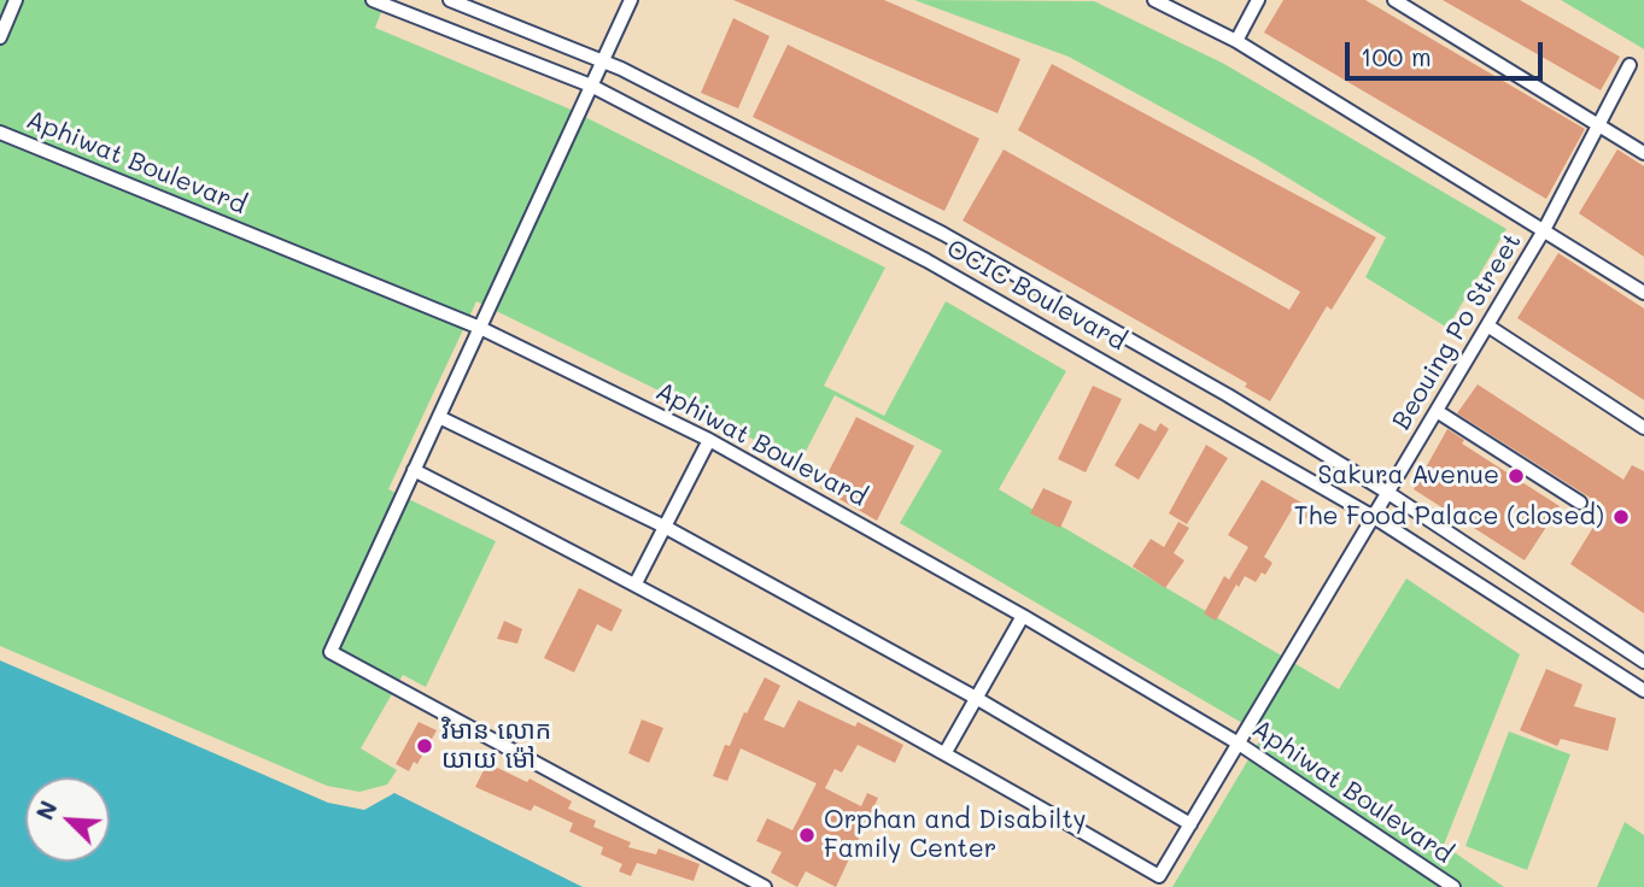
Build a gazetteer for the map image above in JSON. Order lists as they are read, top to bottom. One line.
{"streets":{"street":["Aphiwat Boulevard","OCIC Boulevard","Beouing Po Street"]},"crossings":[["Aphiwat Boulevard","Beouing Po Street"],["OCIC Boulevard","Beouing Po Street"]],"places":["Sakura Avenue","The Food Palace (closed)","វិមាន លោក យាយ ម៉ៅ","Orphan and Disabilty Family Center"],"scale_bar":"100 m","north":"top left"}
